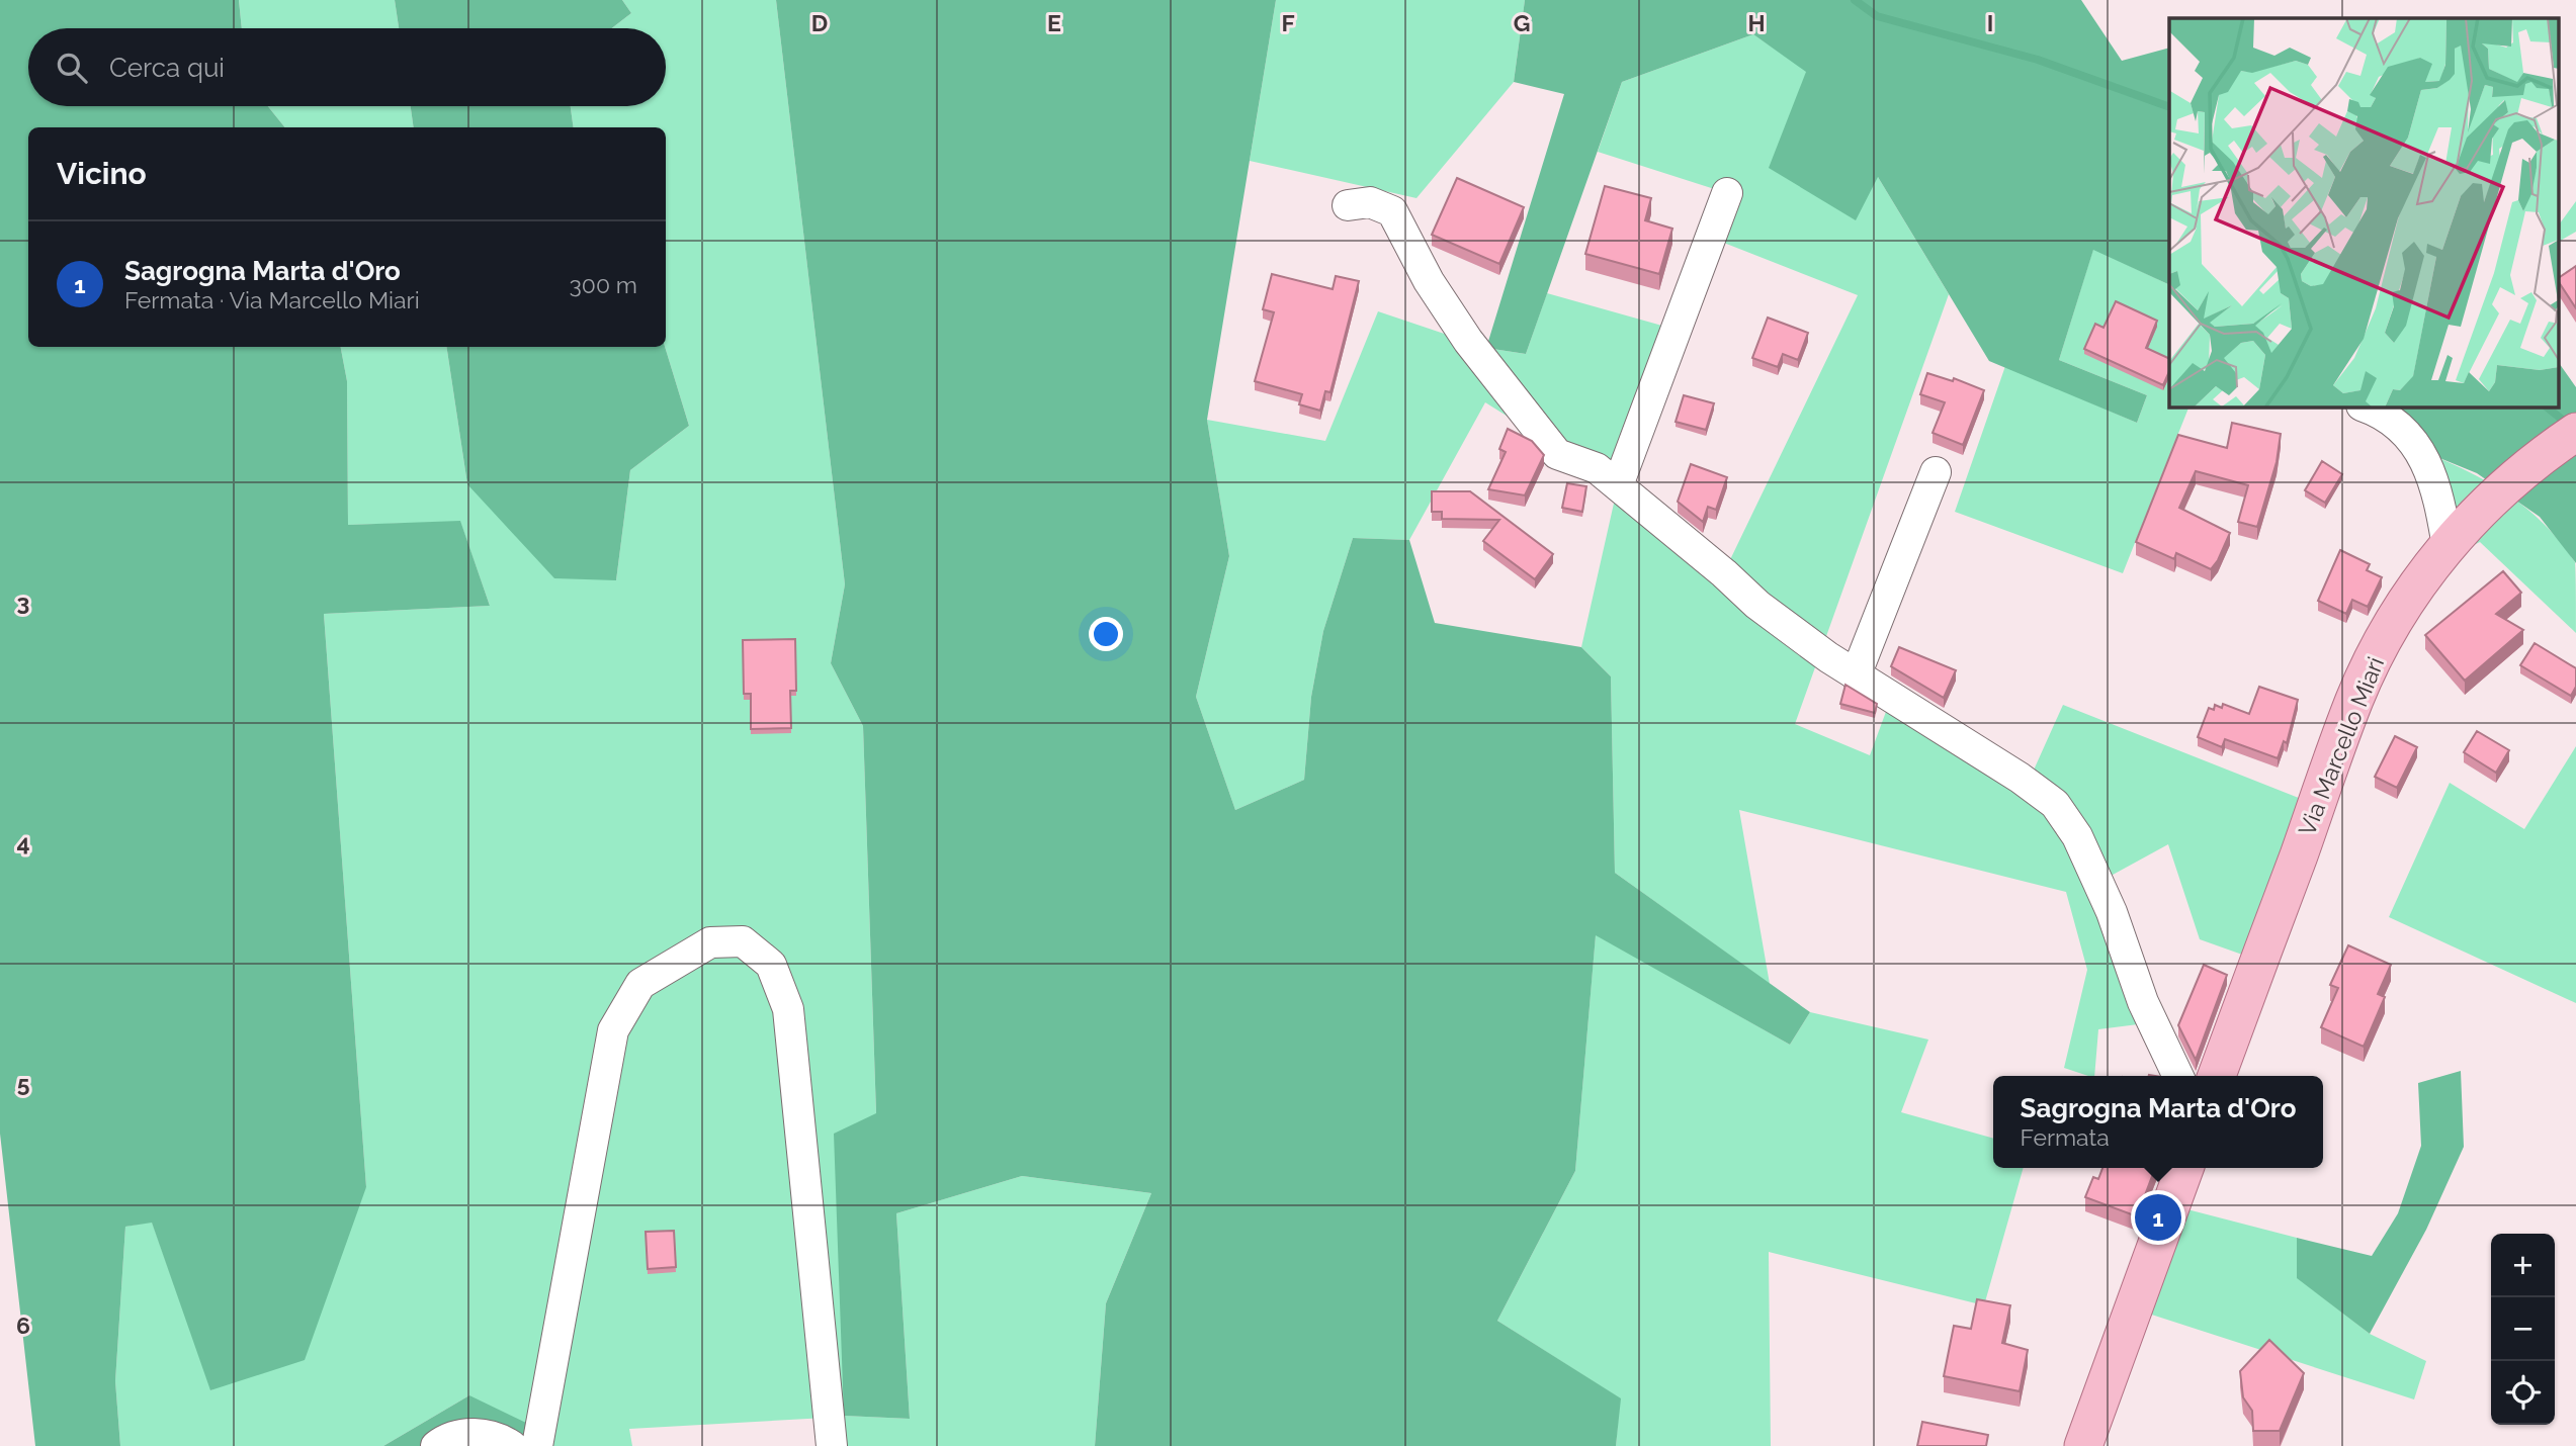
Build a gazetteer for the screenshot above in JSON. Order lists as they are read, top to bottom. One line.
{"streets":{"main road":["Via Marcello Miari"]},"page":{"search":"Cerca qui","heading":"Vicino","list":[{"mark":"1","name":"Sagrogna Marta d'Oro","note":"Fermata · Via Marcello Miari","value":"300 m"}],"popup":["Sagrogna Marta d'Oro","Fermata"],"pins":"1","map_buttons":["+","−"]},"grid":{"columns":["D","E","F","G","H","I"],"rows":["3","4","5","6"]}}
